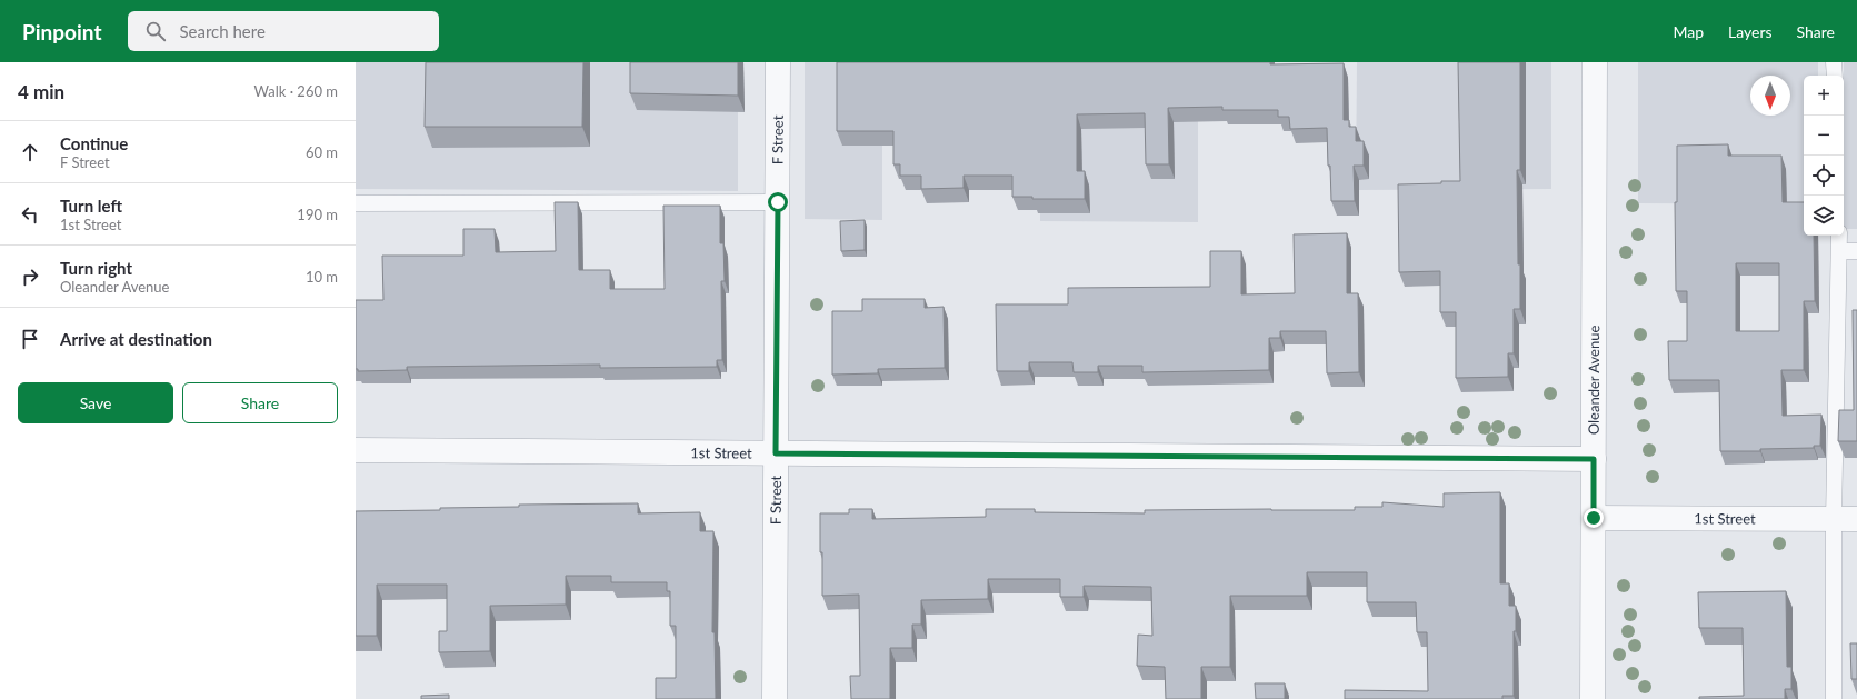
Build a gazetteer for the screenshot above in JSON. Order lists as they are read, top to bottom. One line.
{"streets":{"street":["F Street","Oleander Avenue","1st Street"]},"crossings":[["F Street","1st Street"],["Oleander Avenue","1st Street"]],"north":"bottom","page":{"header":"Pinpoint","search":"Search here","nav":["Map","Layers","Share"],"heading":["4 min","Walk · 260 m"],"map_buttons":["+","−"],"list":[["Continue","F Street","60 m"],["Turn left","1st Street","190 m"],["Turn right","Oleander Avenue","10 m"],"Arrive at destination"],"buttons":["Save","Share"]}}
